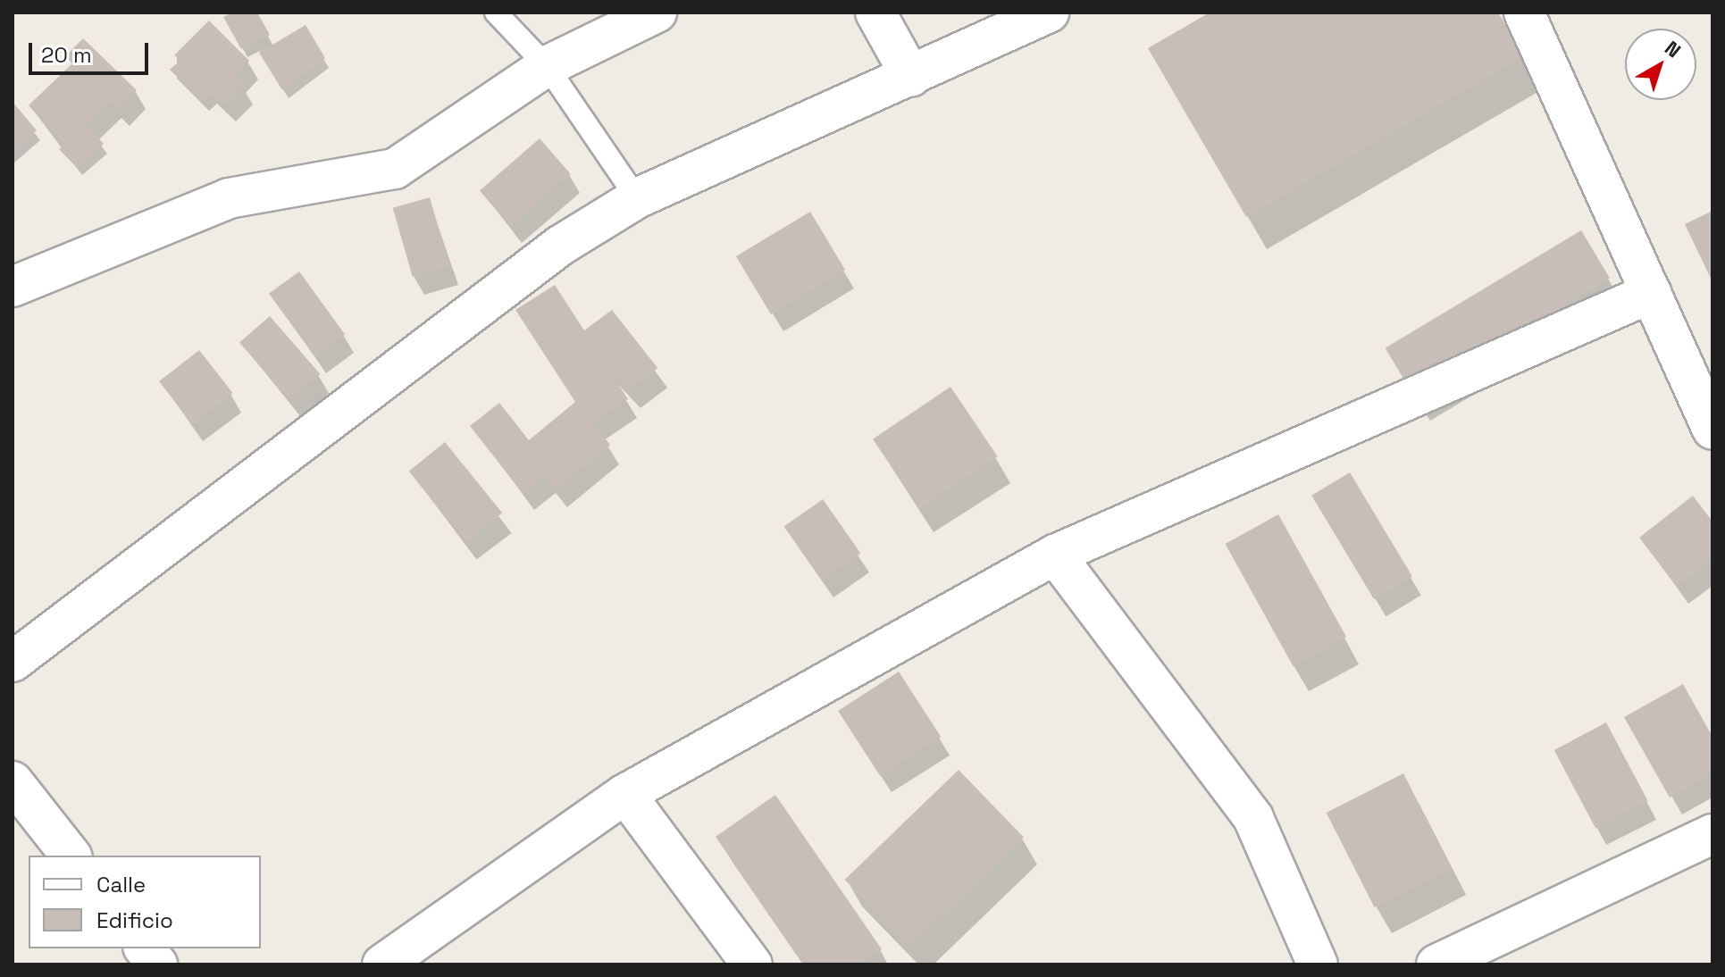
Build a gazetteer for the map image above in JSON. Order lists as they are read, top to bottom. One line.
{"legend":["Calle","Edificio"],"scale_bar":"20 m","north":"top right"}
